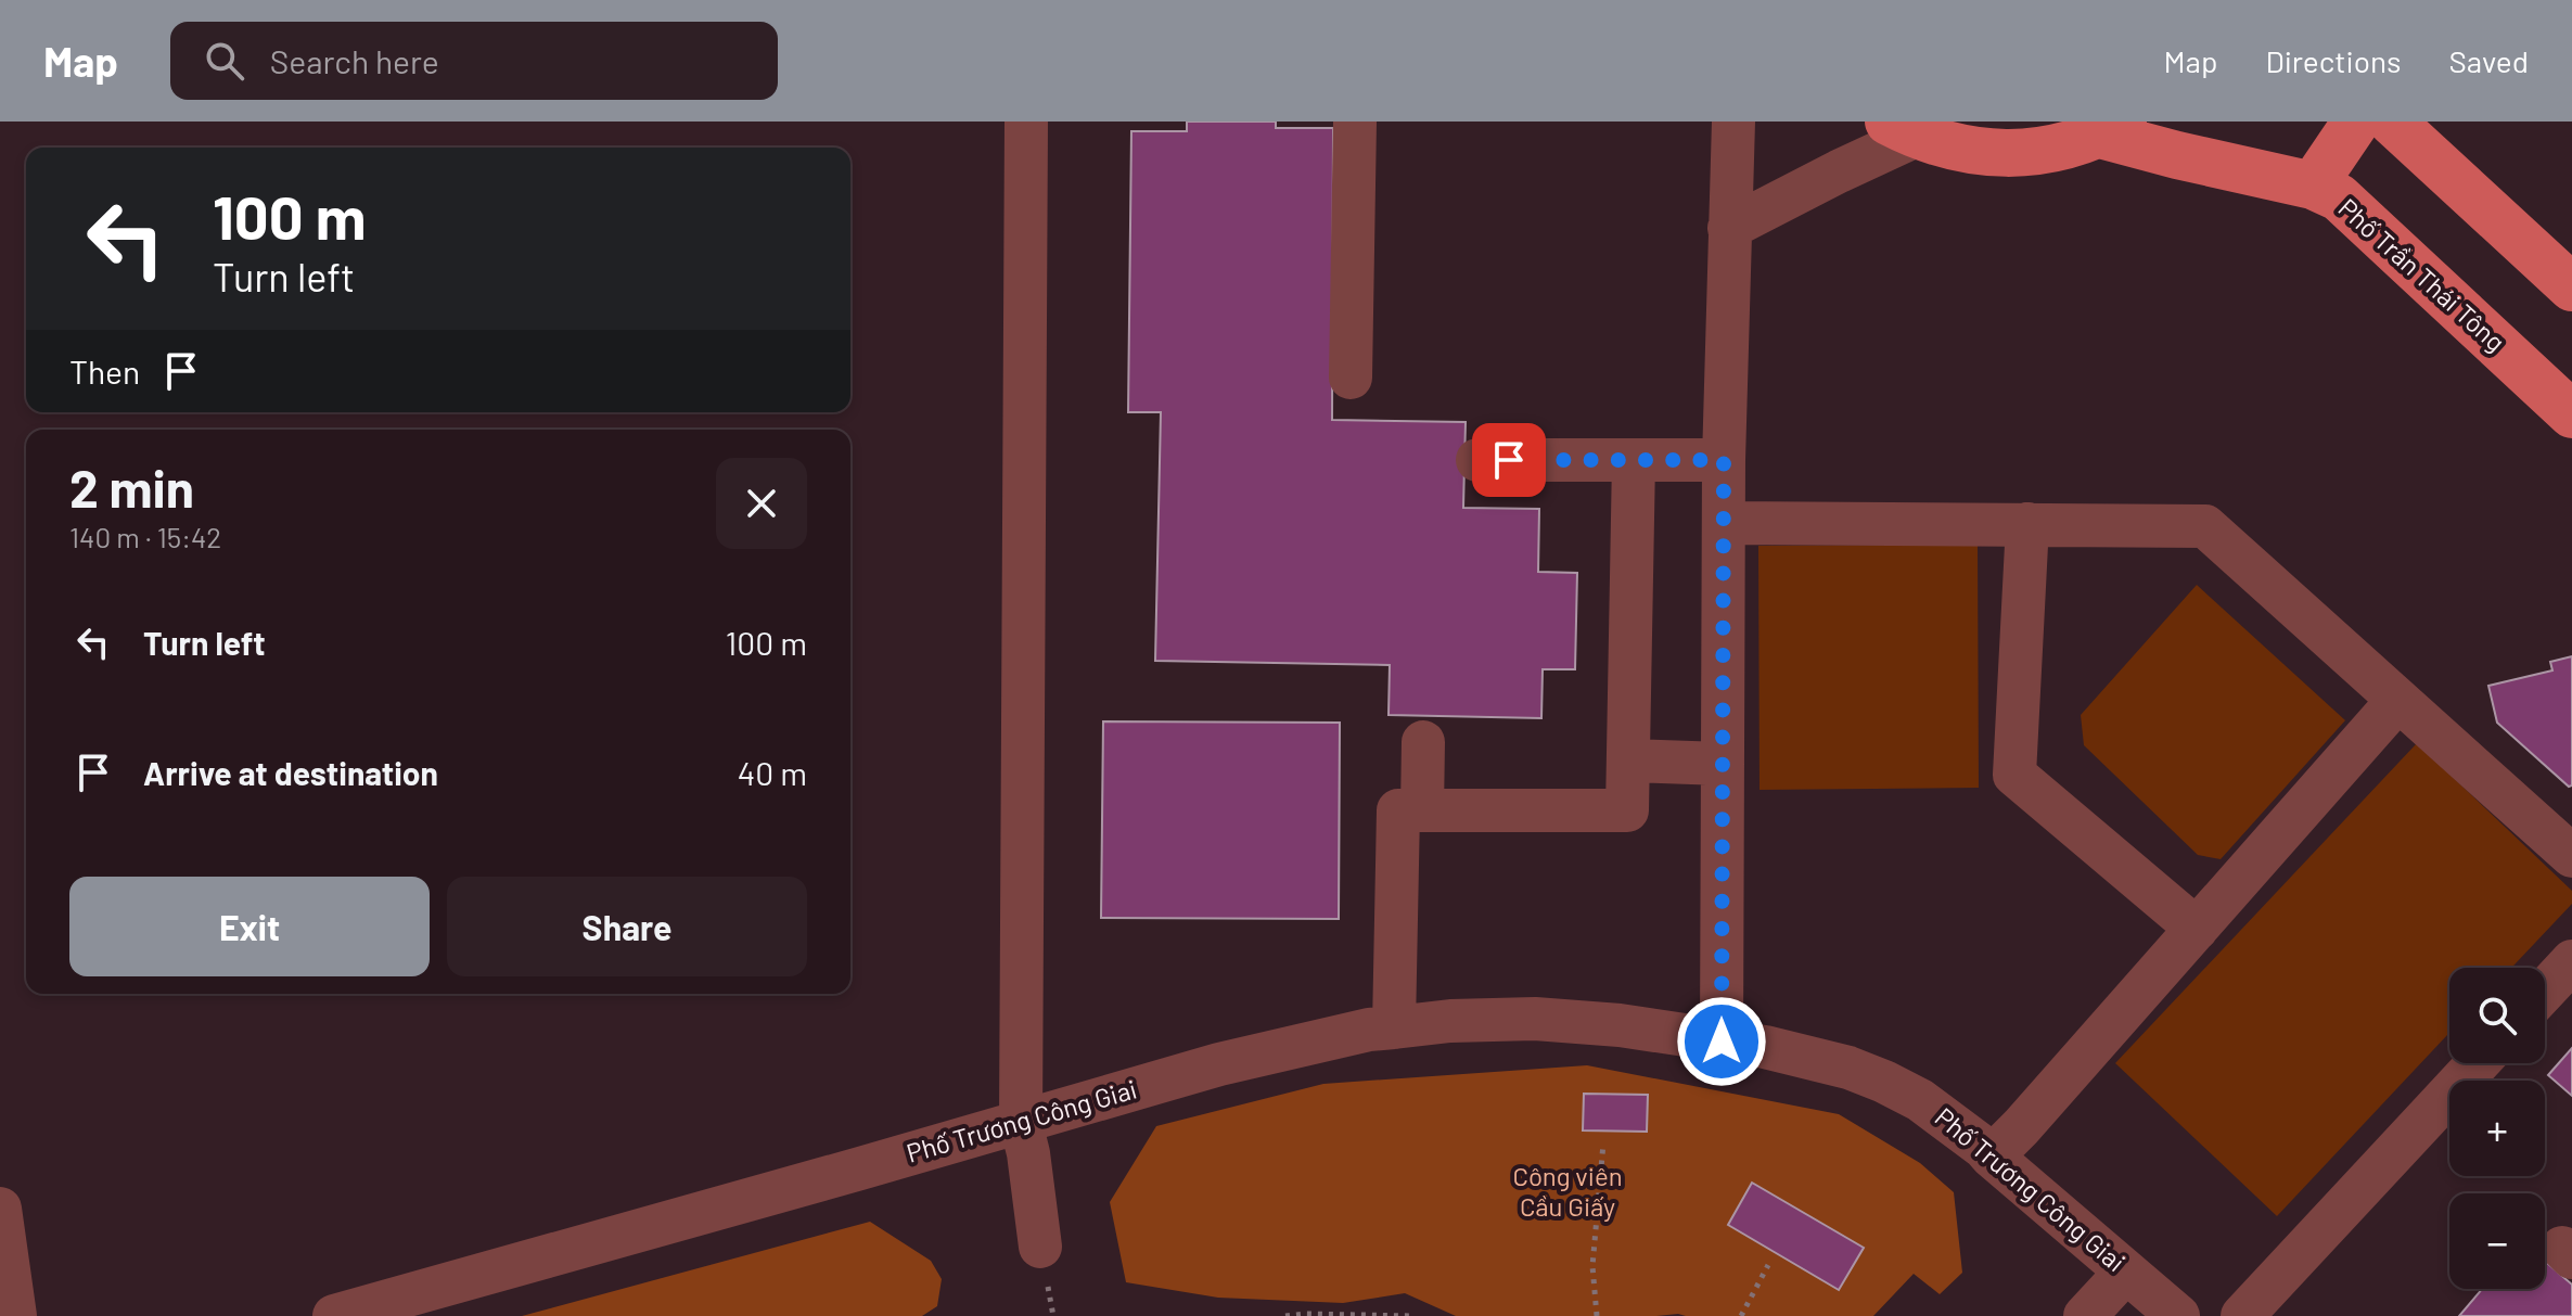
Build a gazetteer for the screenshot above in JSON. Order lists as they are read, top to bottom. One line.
{"streets":{"main road":["Phố Trần Thái Tông"],"street":["Phố Trương Công Giai"]},"parks":["Công viên Cầu Giấy"],"page":{"header":"Map","search":"Search here","nav":["Map","Directions","Saved"],"turn":["100 m","Turn left"],"then":"Then","heading":["2 min","140 m · 15:42"],"list":[{"name":"Turn left","value":"100 m"},{"name":"Arrive at destination","value":"40 m"}],"buttons":["Exit","Share"],"map_buttons":["+","−"]}}
